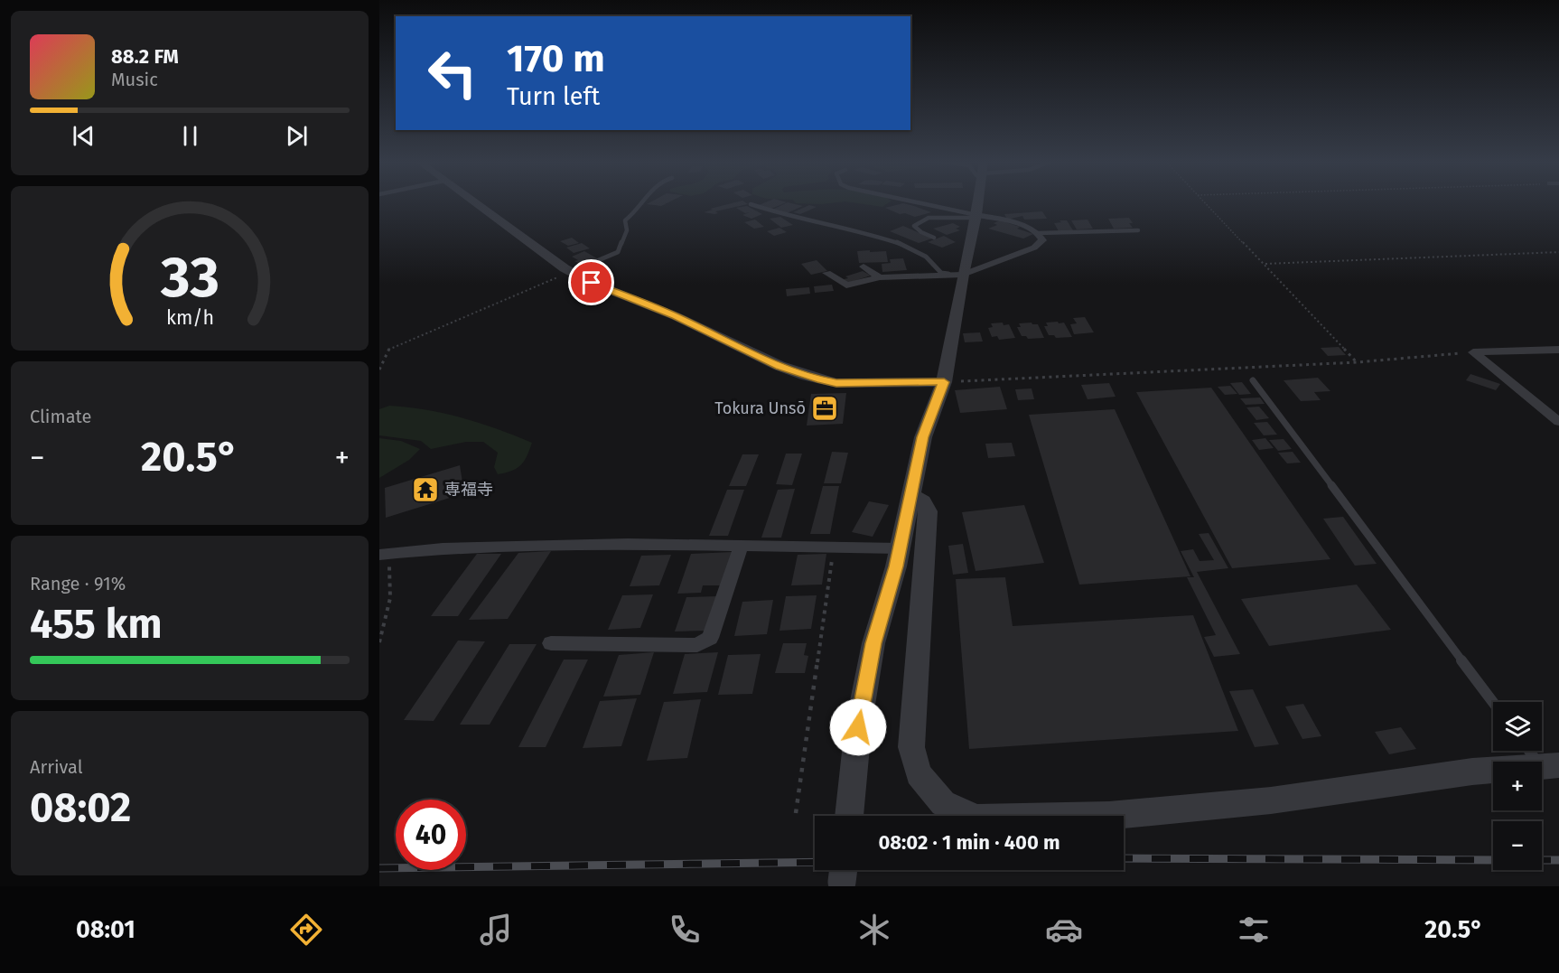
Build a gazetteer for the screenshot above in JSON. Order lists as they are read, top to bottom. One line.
{"places":{"office":["Tokura Unsō"],"temple":["専福寺"]},"page":{"turn":["170 m","Turn left"],"song":["88.2 FM","Music"],"tile":["Climate",["Range · 91%","455 km"],["Arrival","08:02"]],"heat":["−","20.5°","+"],"map_buttons":["+","−"],"limit":"40","trip":"08:02 · 1 min · 400 m","tabs":["08:01","20.5°"],"gauge":["33","km/h"]}}
